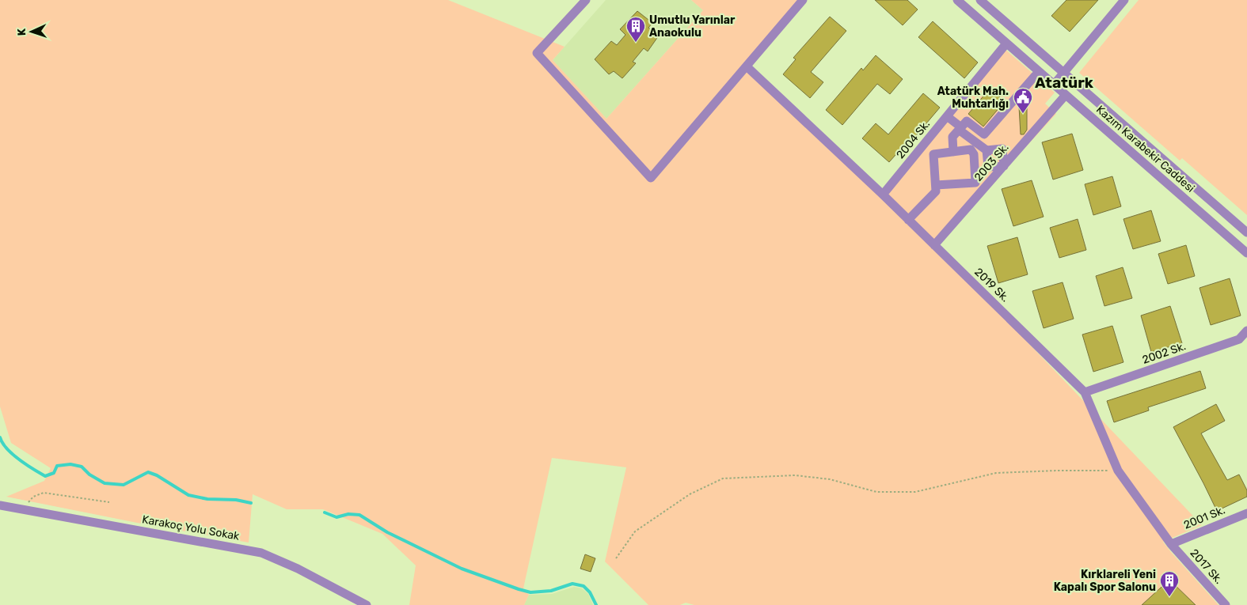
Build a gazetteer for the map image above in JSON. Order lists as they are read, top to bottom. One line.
{"streets":{"street":["2004 Sk.","Kazım Karabekir Caddesi","2003 Sk.","2019 Sk.","2002 Sk.","2001 Sk.","Karakoç Yolu Sokak","2017 Sk."]},"crossings":[["2004 Sk.","Kazım Karabekir Caddesi"],["2004 Sk.","2019 Sk."],["Kazım Karabekir Caddesi","2003 Sk."],["2003 Sk.","2019 Sk."],["2019 Sk.","2002 Sk."],["2019 Sk.","2017 Sk."],["2002 Sk.","2017 Sk."],["2001 Sk.","2017 Sk."]],"districts":["Atatürk"],"places":{"building":["Umutlu Yarınlar Anaokulu","Kırklareli Yeni Kapalı Spor Salonu"],"public building":["Atatürk Mah. Muhtarlığı"]},"north":"left"}
